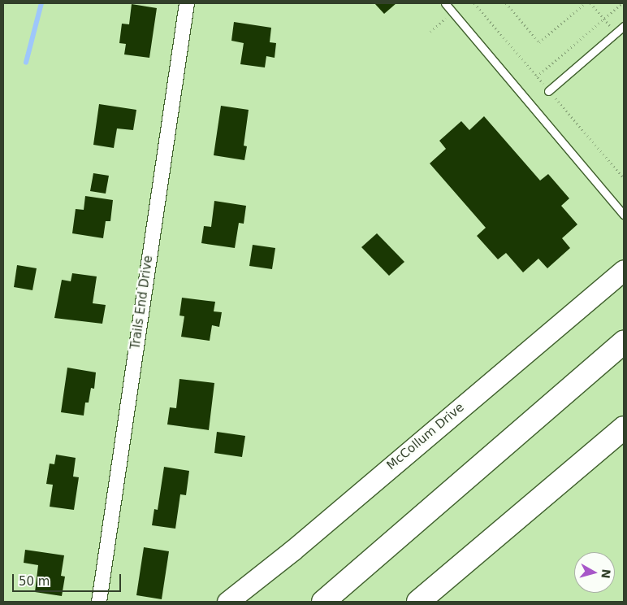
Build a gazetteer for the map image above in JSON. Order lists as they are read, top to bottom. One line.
{"streets":{"street":["Trails End Drive","McCollum Drive"]},"scale_bar":"50 m","north":"right"}
